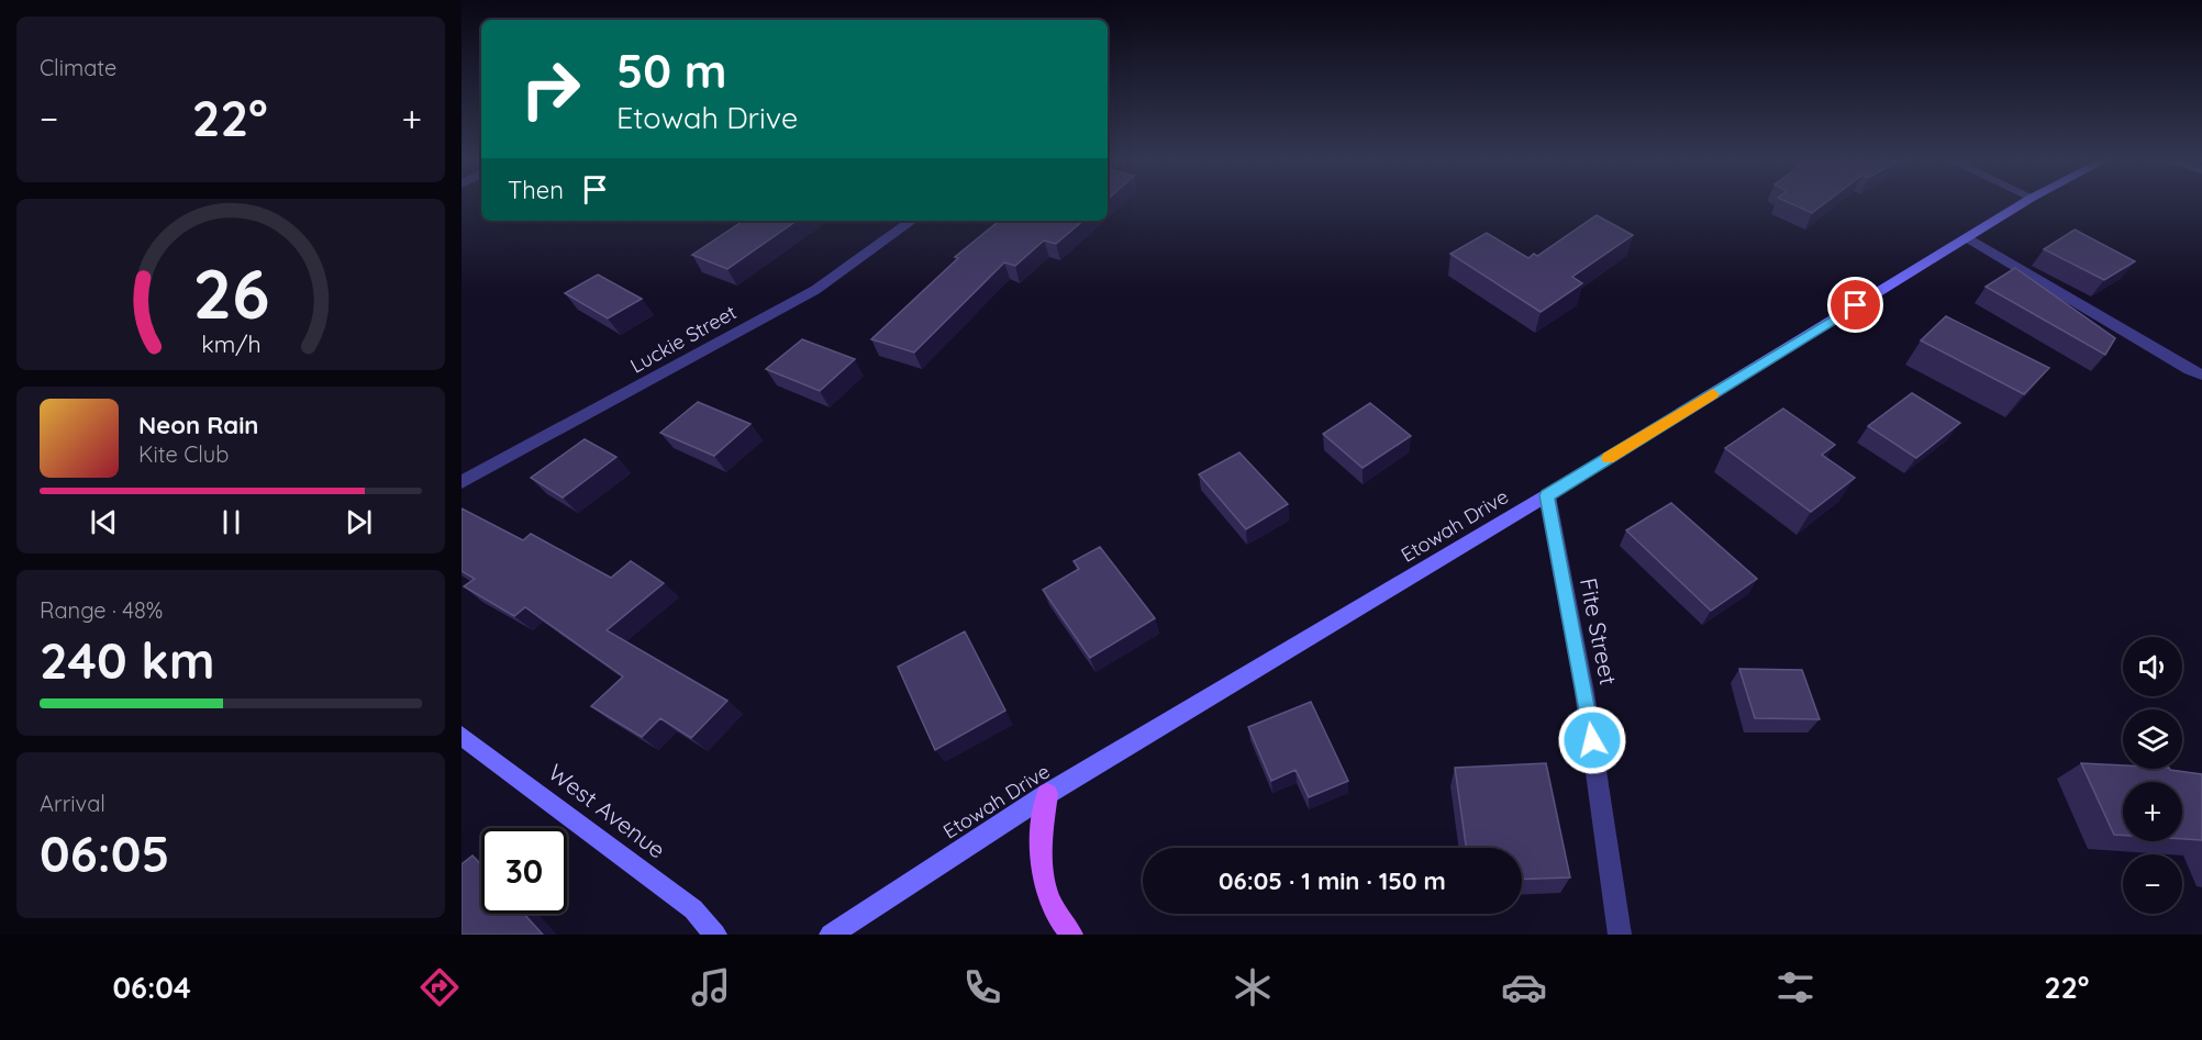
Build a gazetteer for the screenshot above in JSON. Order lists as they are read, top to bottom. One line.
{"streets":{"street":["Luckie Street","Etowah Drive","Fite Street","West Avenue"]},"crossings":[["Etowah Drive","Fite Street"]],"page":{"tile":["Climate",["Range · 48%","240 km"],["Arrival","06:05"]],"turn":["50 m","Etowah Drive"],"heat":["−","22°","+"],"then":"Then","song":["Neon Rain","Kite Club"],"map_buttons":["+","−"],"limit":"30","trip":"06:05 · 1 min · 150 m","tabs":["06:04","22°"],"gauge":["26","km/h"]}}
